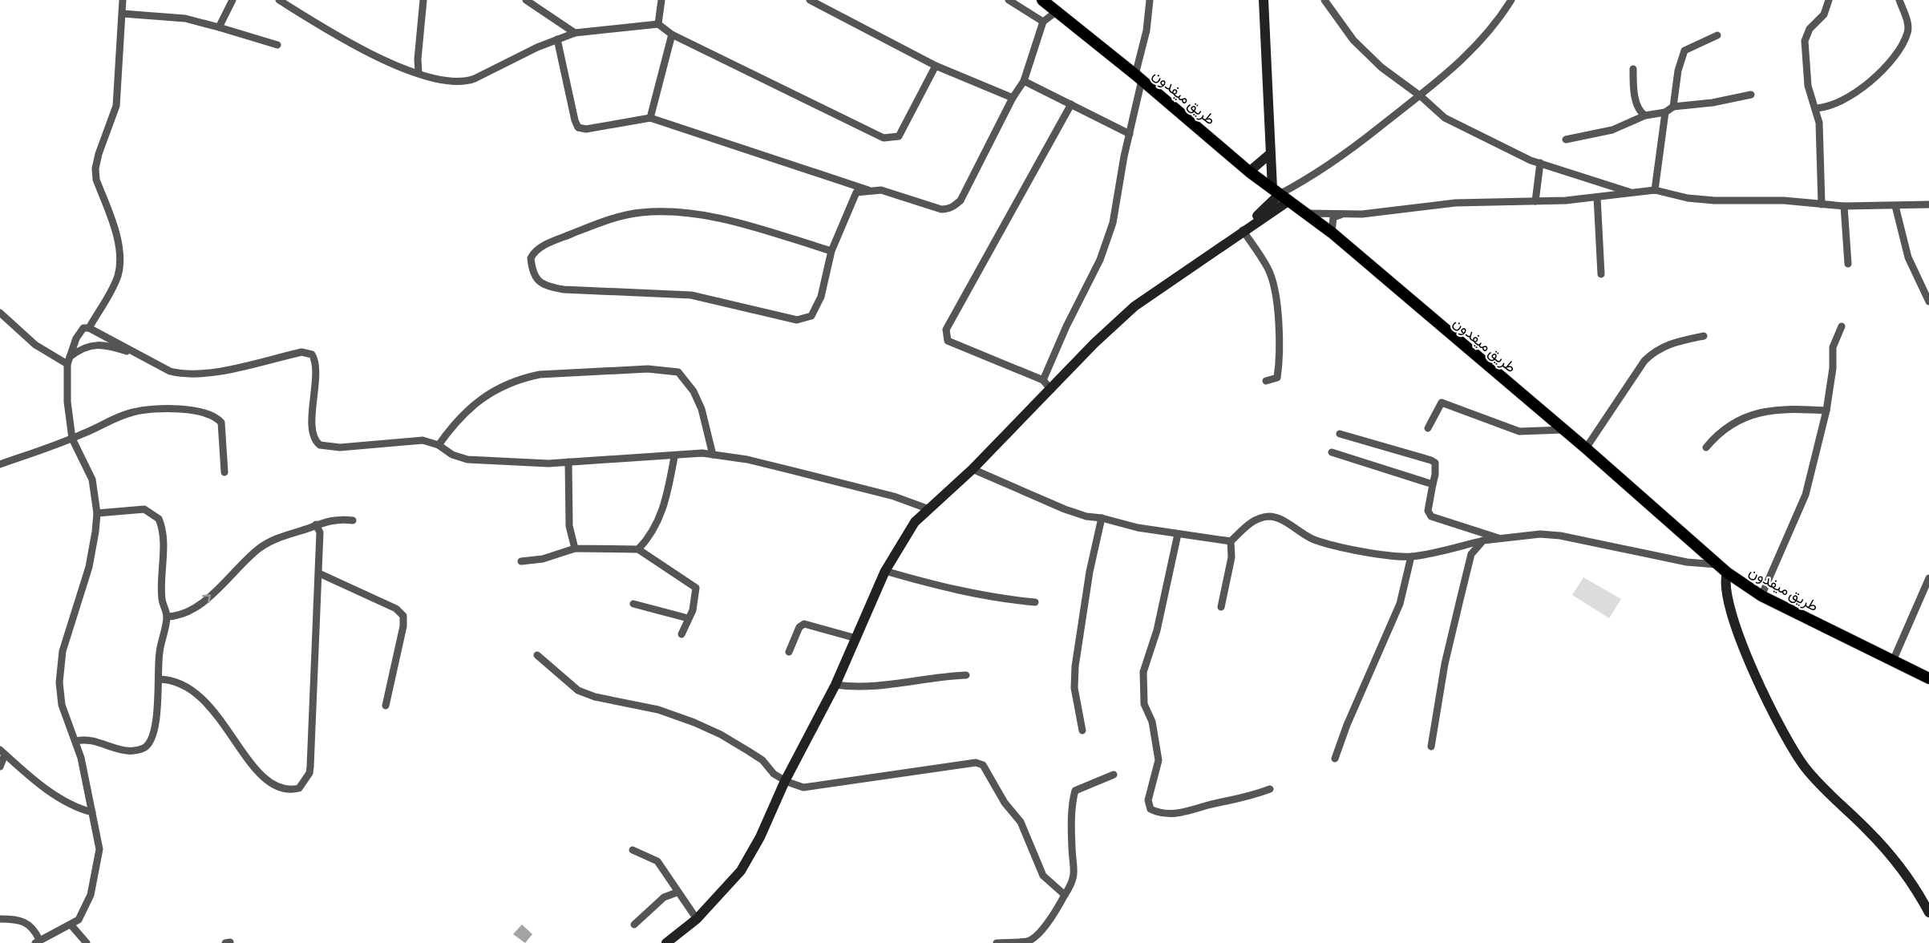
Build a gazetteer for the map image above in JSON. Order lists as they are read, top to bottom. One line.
{"streets":{"main road":["طريق ميفدون"]}}
